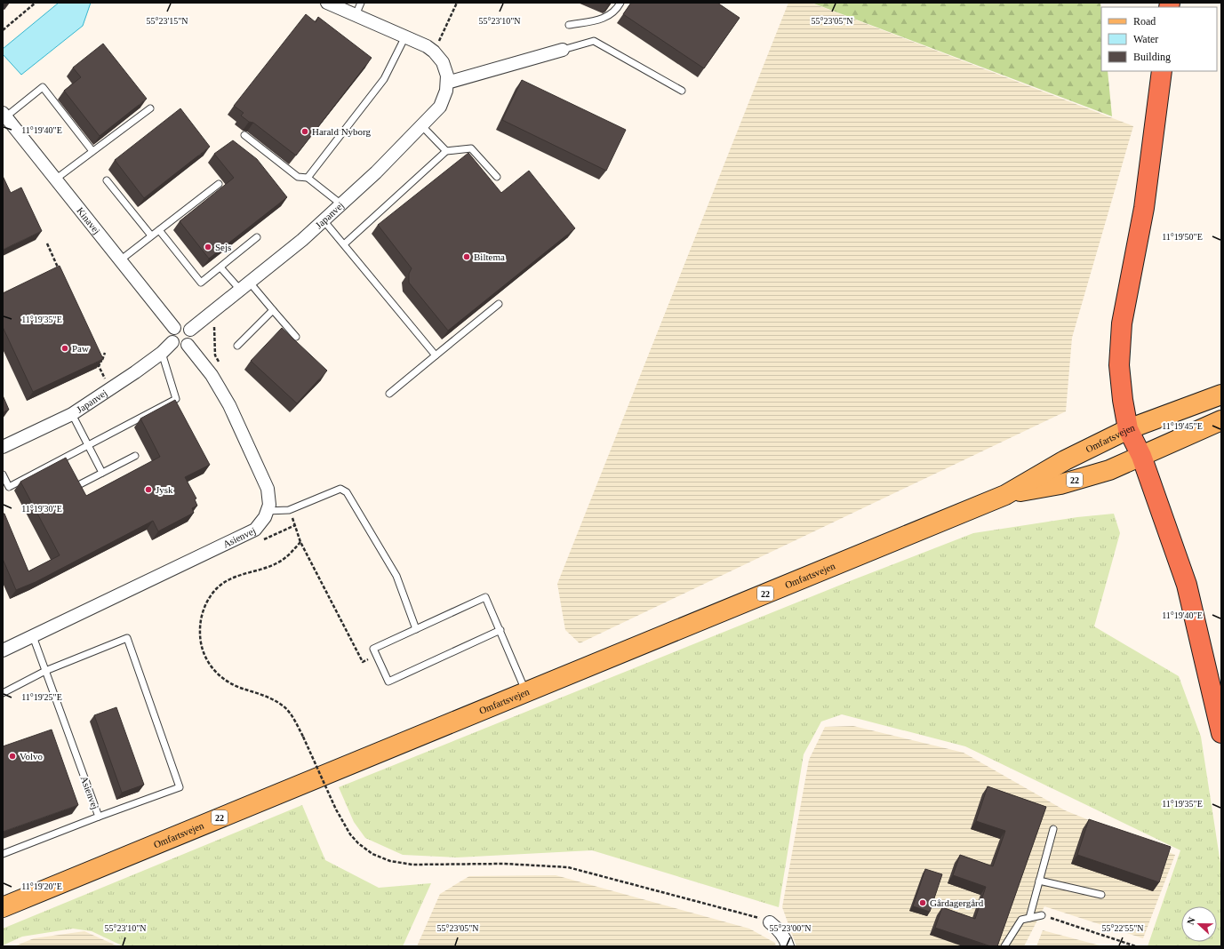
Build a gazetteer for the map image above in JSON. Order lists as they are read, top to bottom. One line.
{"streets":{"main road":["Omfartsvejen","22"],"street":["Japanvej","Kinavej","Asienvej"]},"crossings":[["Japanvej","Kinavej"],["Japanvej","Asienvej"],["Kinavej","Asienvej"]],"places":["Harald Nyborg","Sejs","Biltema","Paw","Jysk","Volvo","Gårdagergård"],"legend":["Road","Water","Building"],"north":"left","coordinates":["55°23'15\"N","55°23'10\"N","55°23'05\"N","11°19'40\"E","11°19'50\"E","11°19'35\"E","11°19'45\"E","11°19'30\"E","11°19'25\"E","11°19'20\"E","55°23'00\"N","55°22'55\"N"]}
